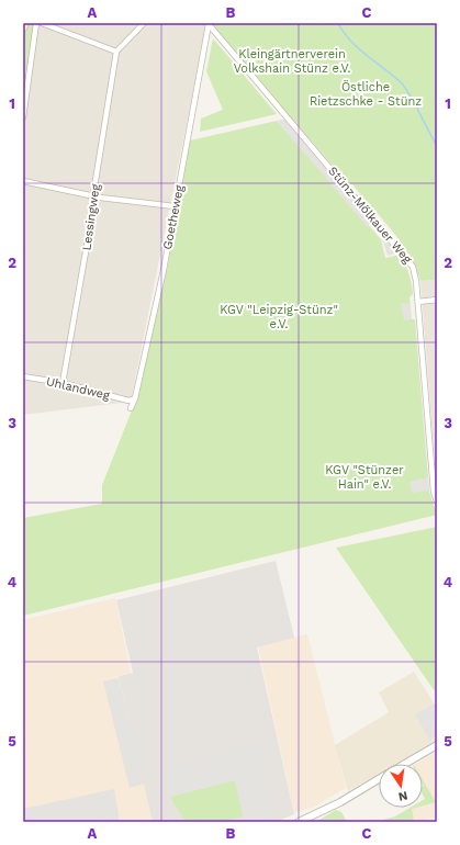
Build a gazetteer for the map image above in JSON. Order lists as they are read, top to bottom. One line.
{"streets":{"street":["Stünz-Mölkauer Weg","Lessingweg","Goetheweg","Uhlandweg"]},"crossings":[["Stünz-Mölkauer Weg","Goetheweg"],["Lessingweg","Uhlandweg"],["Goetheweg","Uhlandweg"]],"parks":["Kleingärtnerverein Volkshain Stünz e.V.","Östliche Rietzschke - Stünz","KGV \"Leipzig-Stünz\" e.V.","KGV \"Stünzer Hain\" e.V."],"north":"bottom","grid":{"columns":["A","B","C"],"rows":["1","2","3","4","5"]}}
